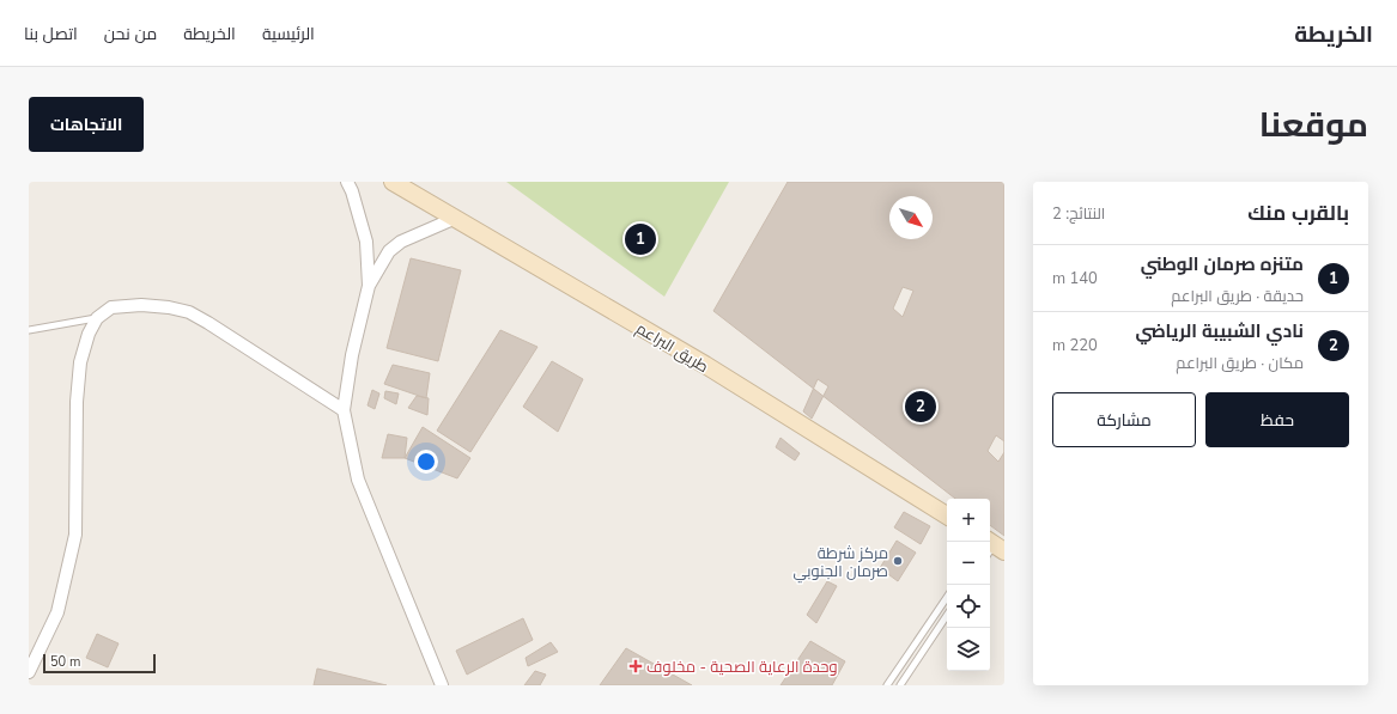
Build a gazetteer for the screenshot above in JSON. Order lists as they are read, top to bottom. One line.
{"streets":{"street":["طريق البراعم"]},"places":{"other":["مركز شرطة صرمان الجنوبي"],"health":["وحدة الرعاية الصحية - مخلوف"]},"scale_bar":"50 m","north":"bottom right","page":{"header":"الخريطة","nav":["الرئيسية","الخريطة","من نحن","اتصل بنا"],"title":"موقعنا","buttons":["الاتجاهات",["حفظ","مشاركة"]],"heading":["بالقرب منك","النتائج: 2"],"pins":["1","2"],"list":[{"mark":"1","name":"متنزه صرمان الوطني","note":"حديقة · طريق البراعم","value":"140 m"},{"mark":"2","name":"نادي الشبيبة الرياضي","note":"مكان · طريق البراعم","value":"220 m"}],"map_buttons":["+","−"],"scale":"50 m"}}
